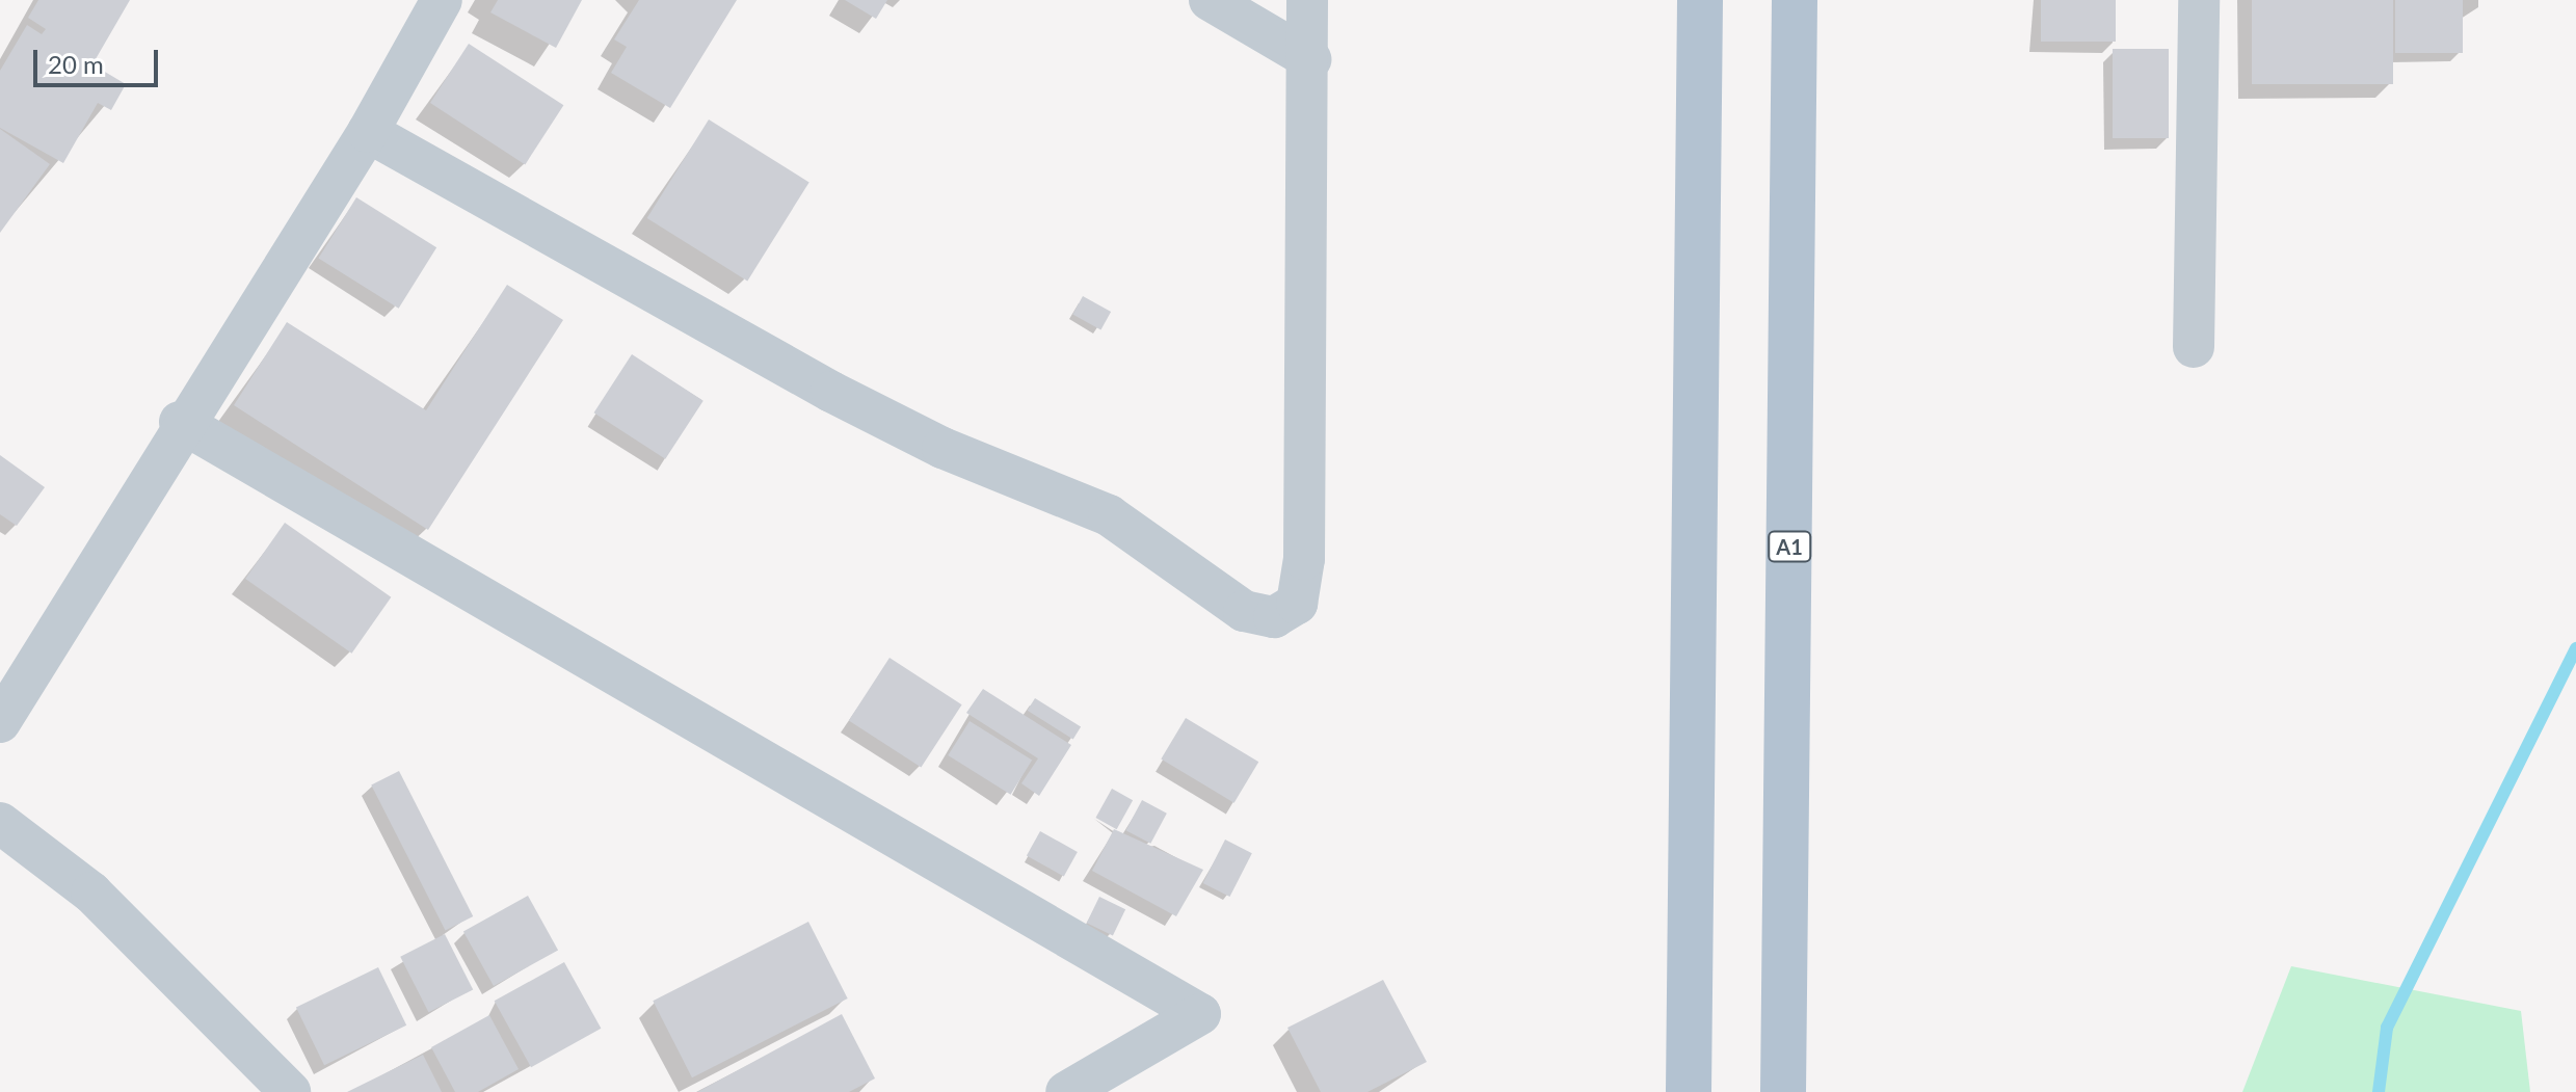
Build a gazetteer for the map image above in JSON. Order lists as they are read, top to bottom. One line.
{"streets":{"main road":["A1"]},"scale_bar":"20 m"}
